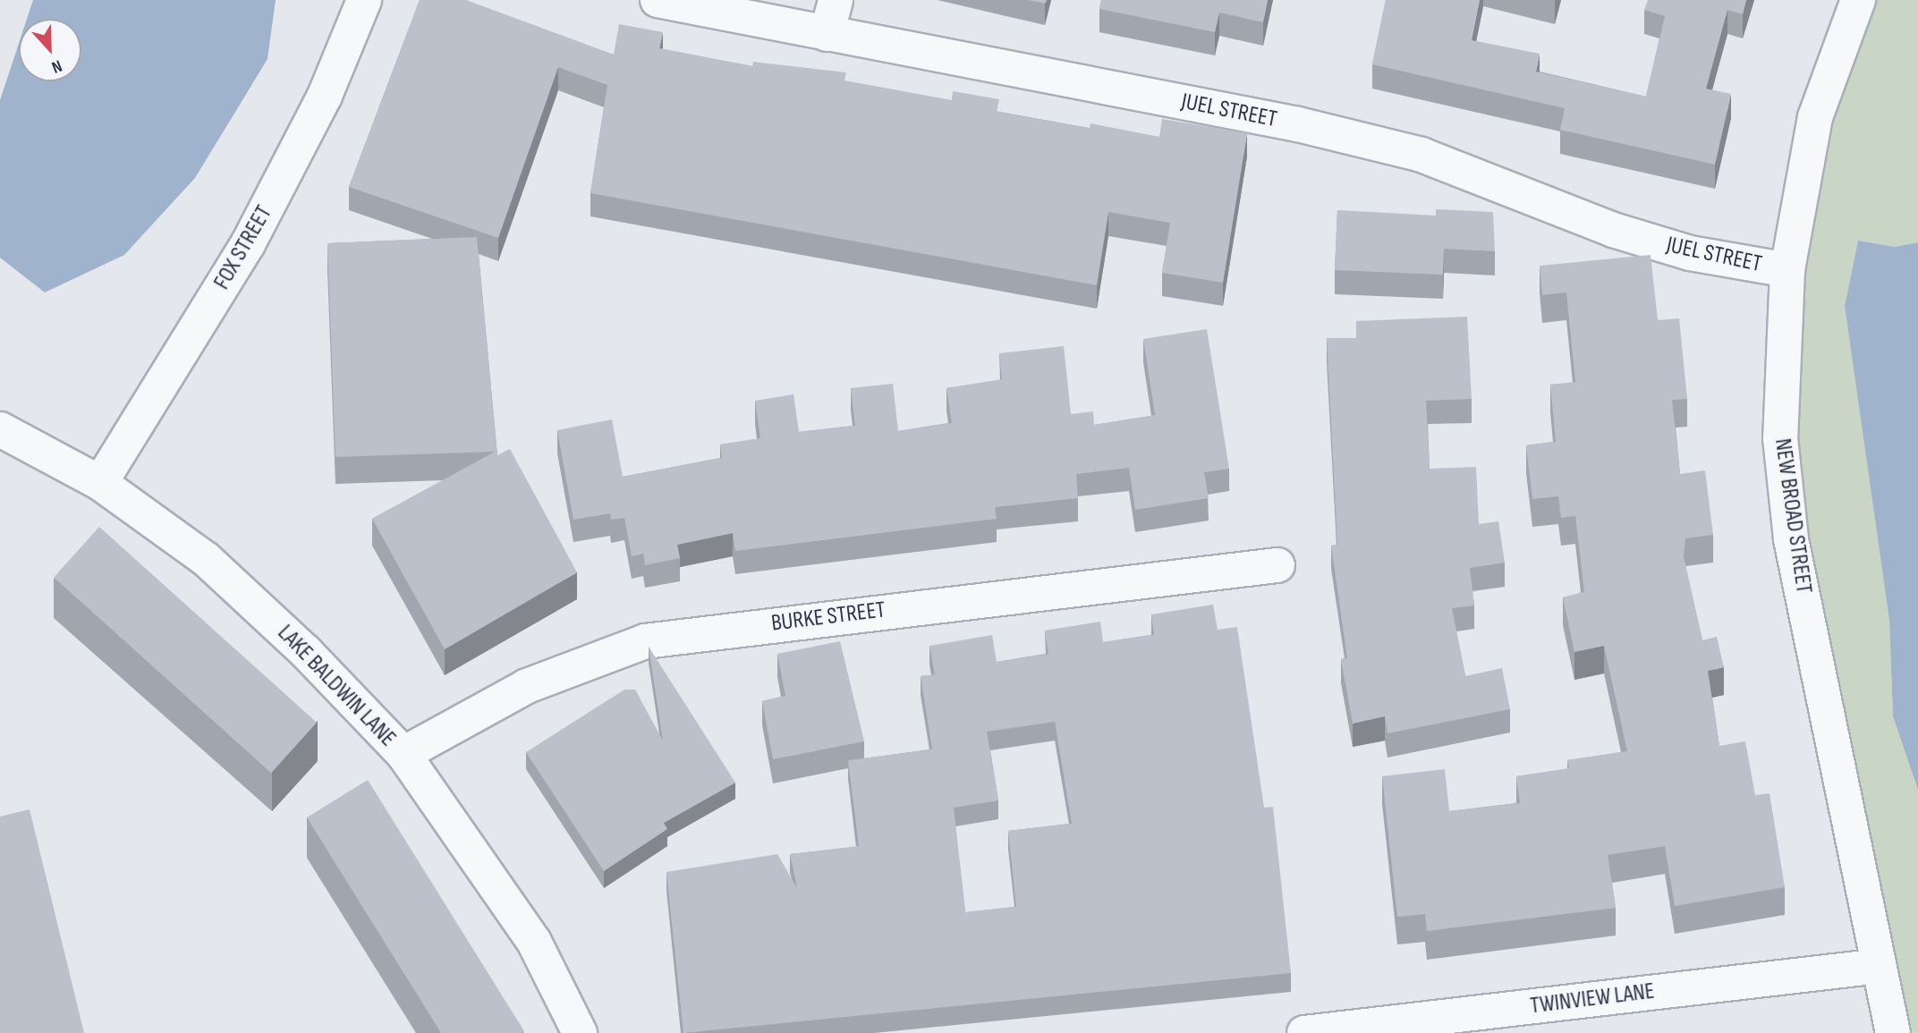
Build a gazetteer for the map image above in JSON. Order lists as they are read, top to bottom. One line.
{"streets":{"street":["JUEL STREET","FOX STREET","NEW BROAD STREET","BURKE STREET","LAKE BALDWIN LANE","TWINVIEW LANE"]},"crossings":[["JUEL STREET","NEW BROAD STREET"],["FOX STREET","LAKE BALDWIN LANE"],["NEW BROAD STREET","TWINVIEW LANE"],["BURKE STREET","LAKE BALDWIN LANE"]],"north":"bottom"}
